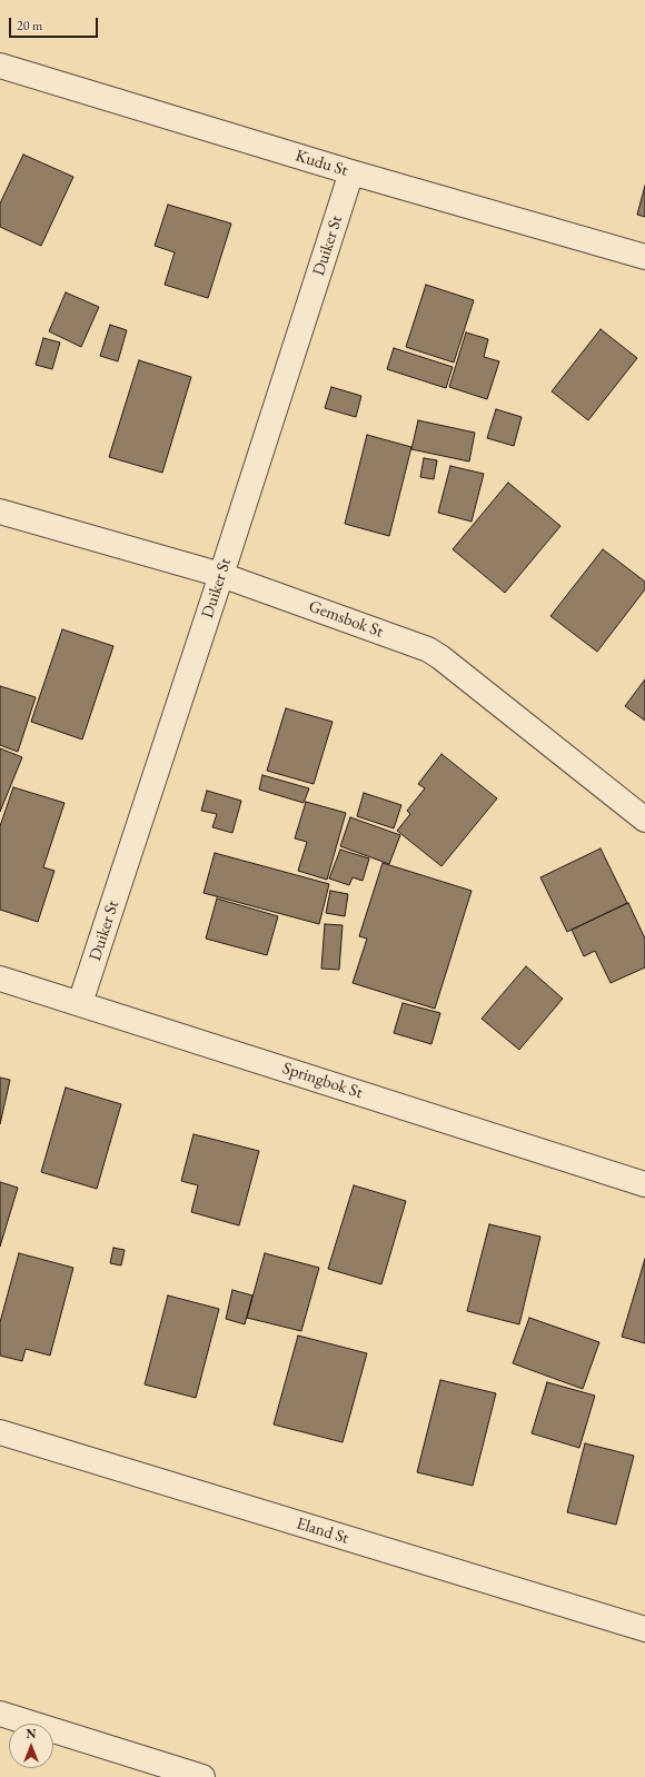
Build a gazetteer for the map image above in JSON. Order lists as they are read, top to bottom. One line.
{"streets":{"street":["Kudu St","Duiker St","Gemsbok St","Springbok St","Eland St"]},"crossings":[["Kudu St","Duiker St"],["Duiker St","Gemsbok St"],["Duiker St","Springbok St"]],"scale_bar":"20 m","north":"top"}
